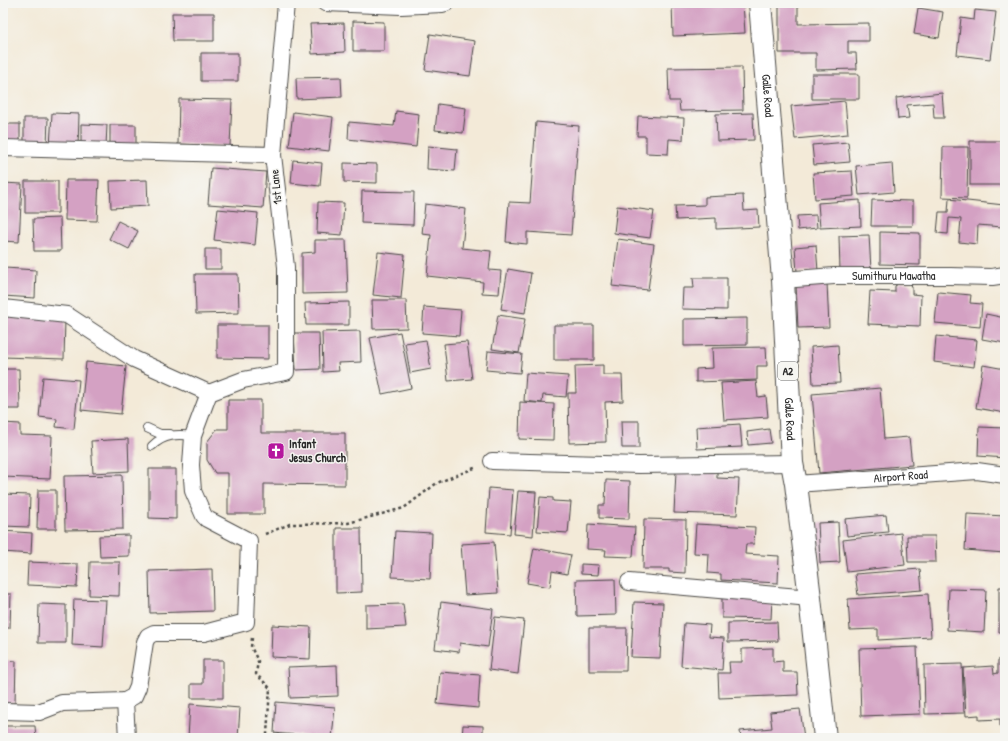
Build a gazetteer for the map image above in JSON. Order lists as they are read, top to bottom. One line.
{"streets":{"highway":["Galle Road","A2"],"street":["1st Lane","Sumithuru Mawatha","Airport Road"]},"crossings":[["Galle Road","Sumithuru Mawatha"],["Galle Road","Airport Road"]],"places":{"church":["Infant Jesus Church"]}}
